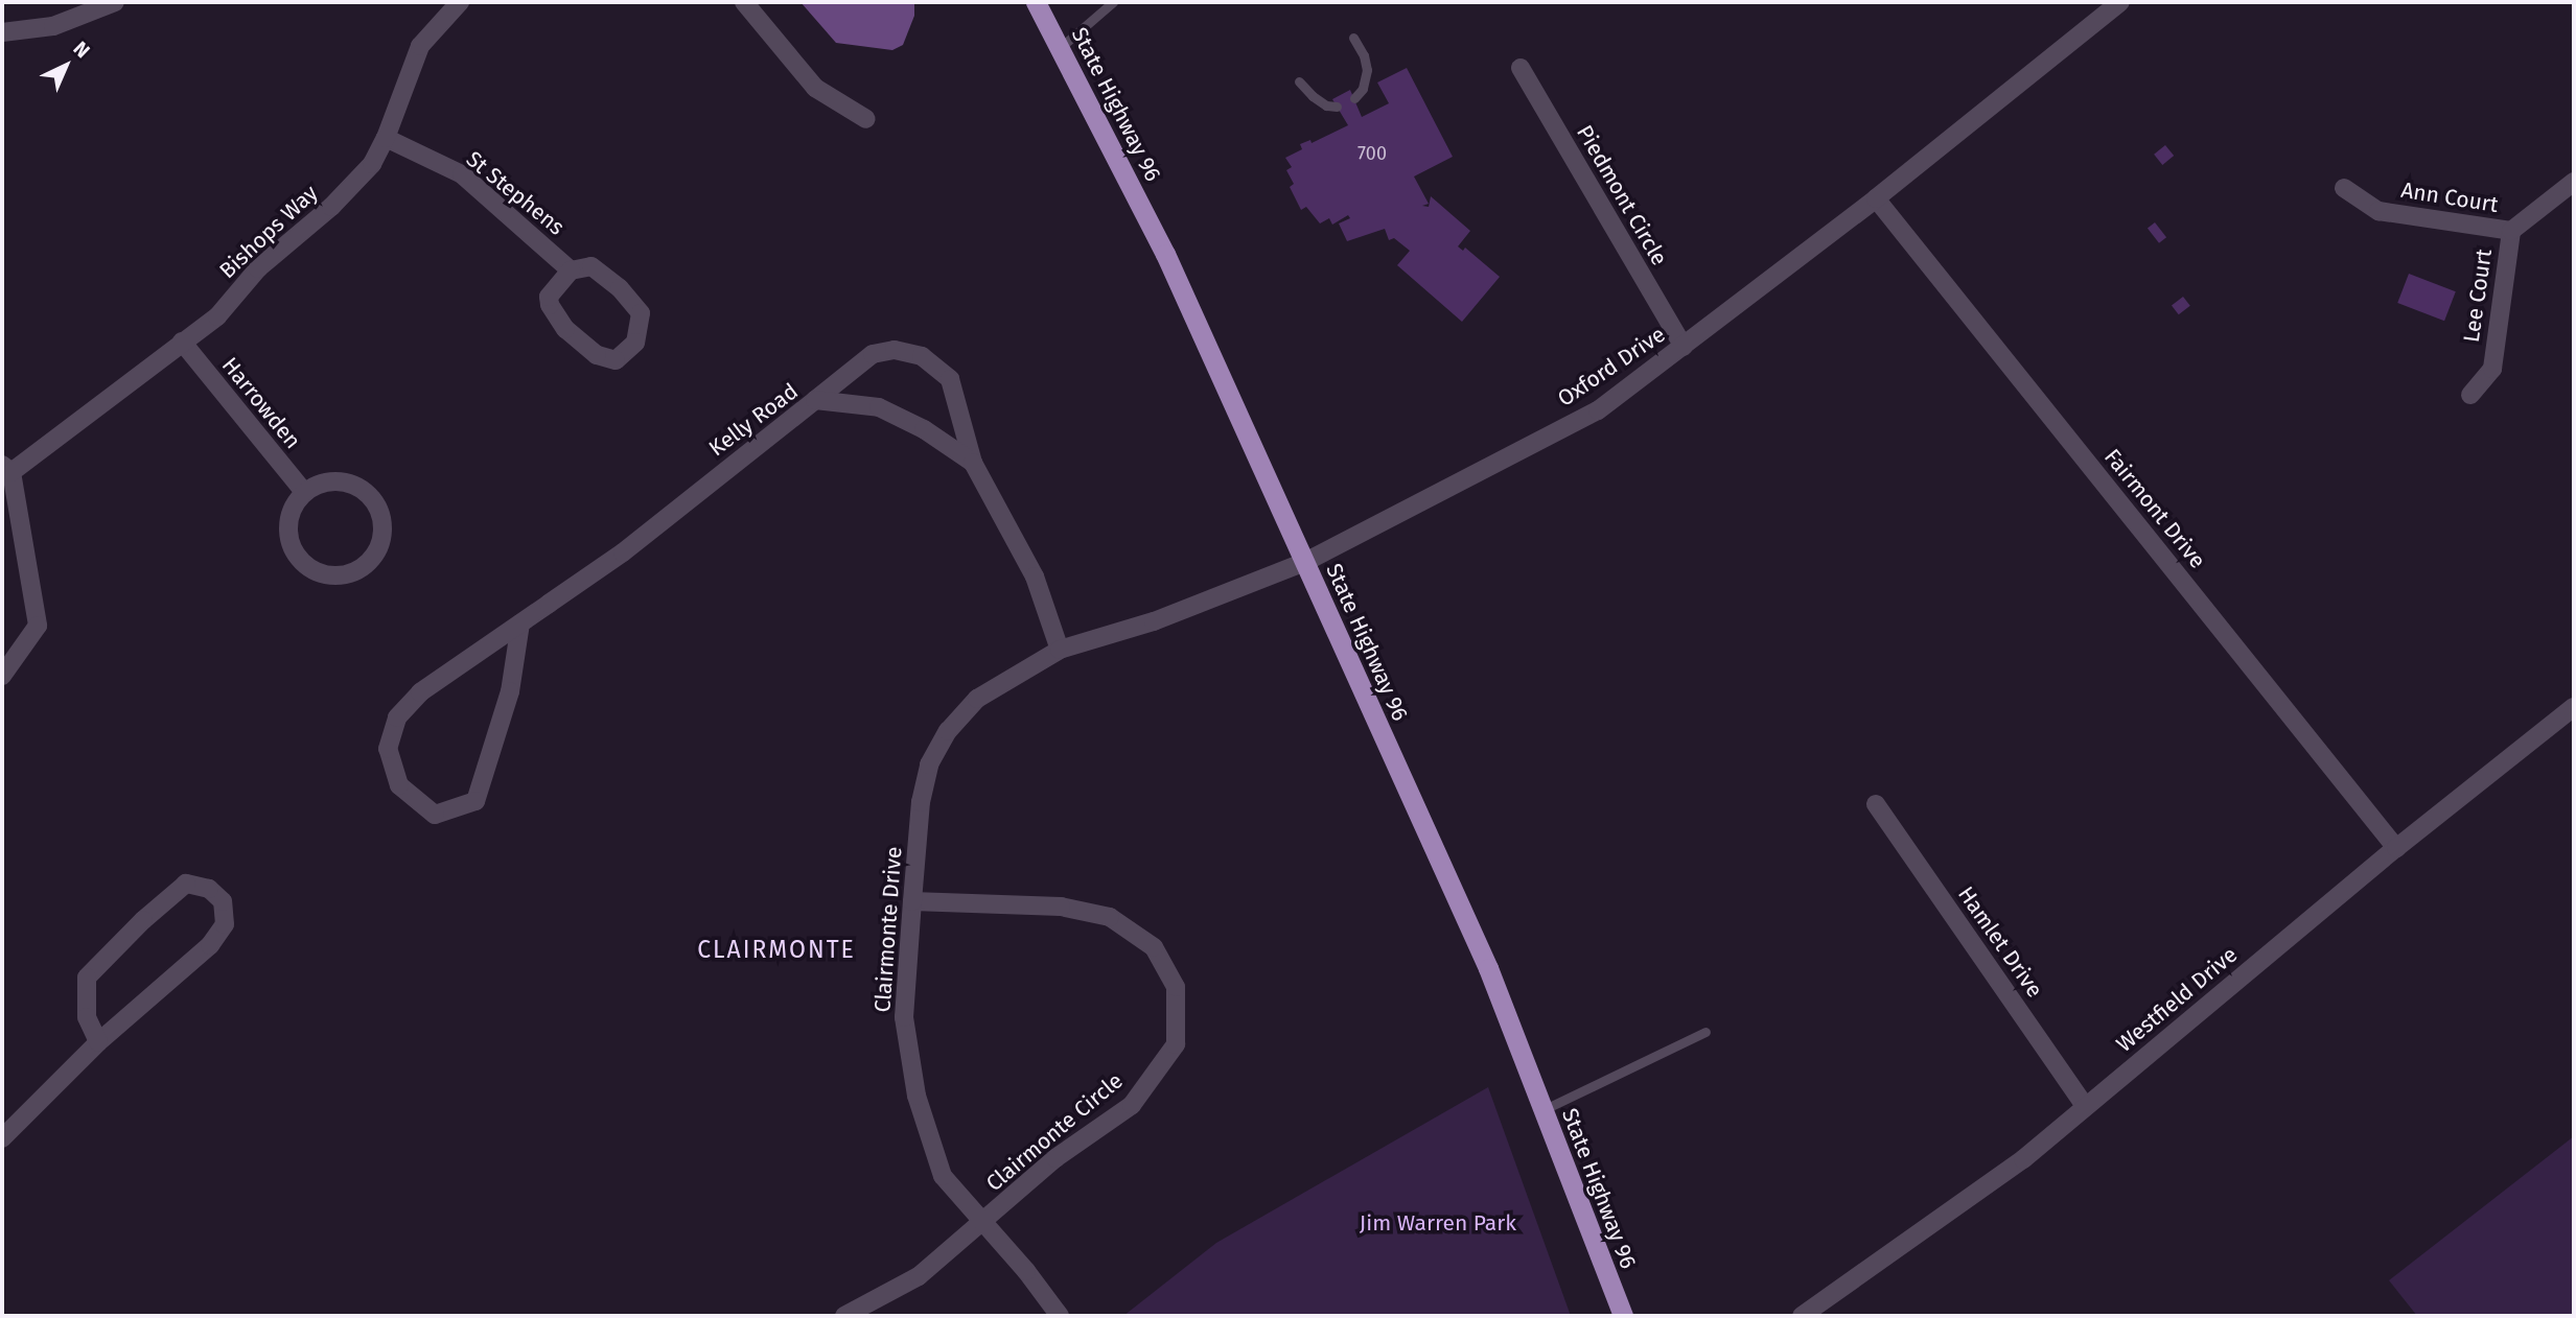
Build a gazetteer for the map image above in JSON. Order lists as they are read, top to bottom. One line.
{"streets":{"main road":["State Highway 96"],"street":["St Stephens","Piedmont Circle","Ann Court","Bishops Way","Lee Court","Oxford Drive","Harrowden","Kelly Road","Fairmont Drive","Clairmonte Drive","Hamlet Drive","Westfield Drive","Clairmonte Circle"]},"crossings":[["State Highway 96","Oxford Drive"],["St Stephens","Bishops Way"],["Piedmont Circle","Oxford Drive"],["Ann Court","Lee Court"],["Bishops Way","Harrowden"],["Oxford Drive","Kelly Road"],["Oxford Drive","Fairmont Drive"],["Oxford Drive","Clairmonte Drive"],["Kelly Road","Clairmonte Drive"],["Fairmont Drive","Westfield Drive"],["Clairmonte Drive","Clairmonte Circle"],["Hamlet Drive","Westfield Drive"]],"districts":["CLAIRMONTE"],"parks":["Jim Warren Park"],"house_numbers":["700"],"north":"top right"}
